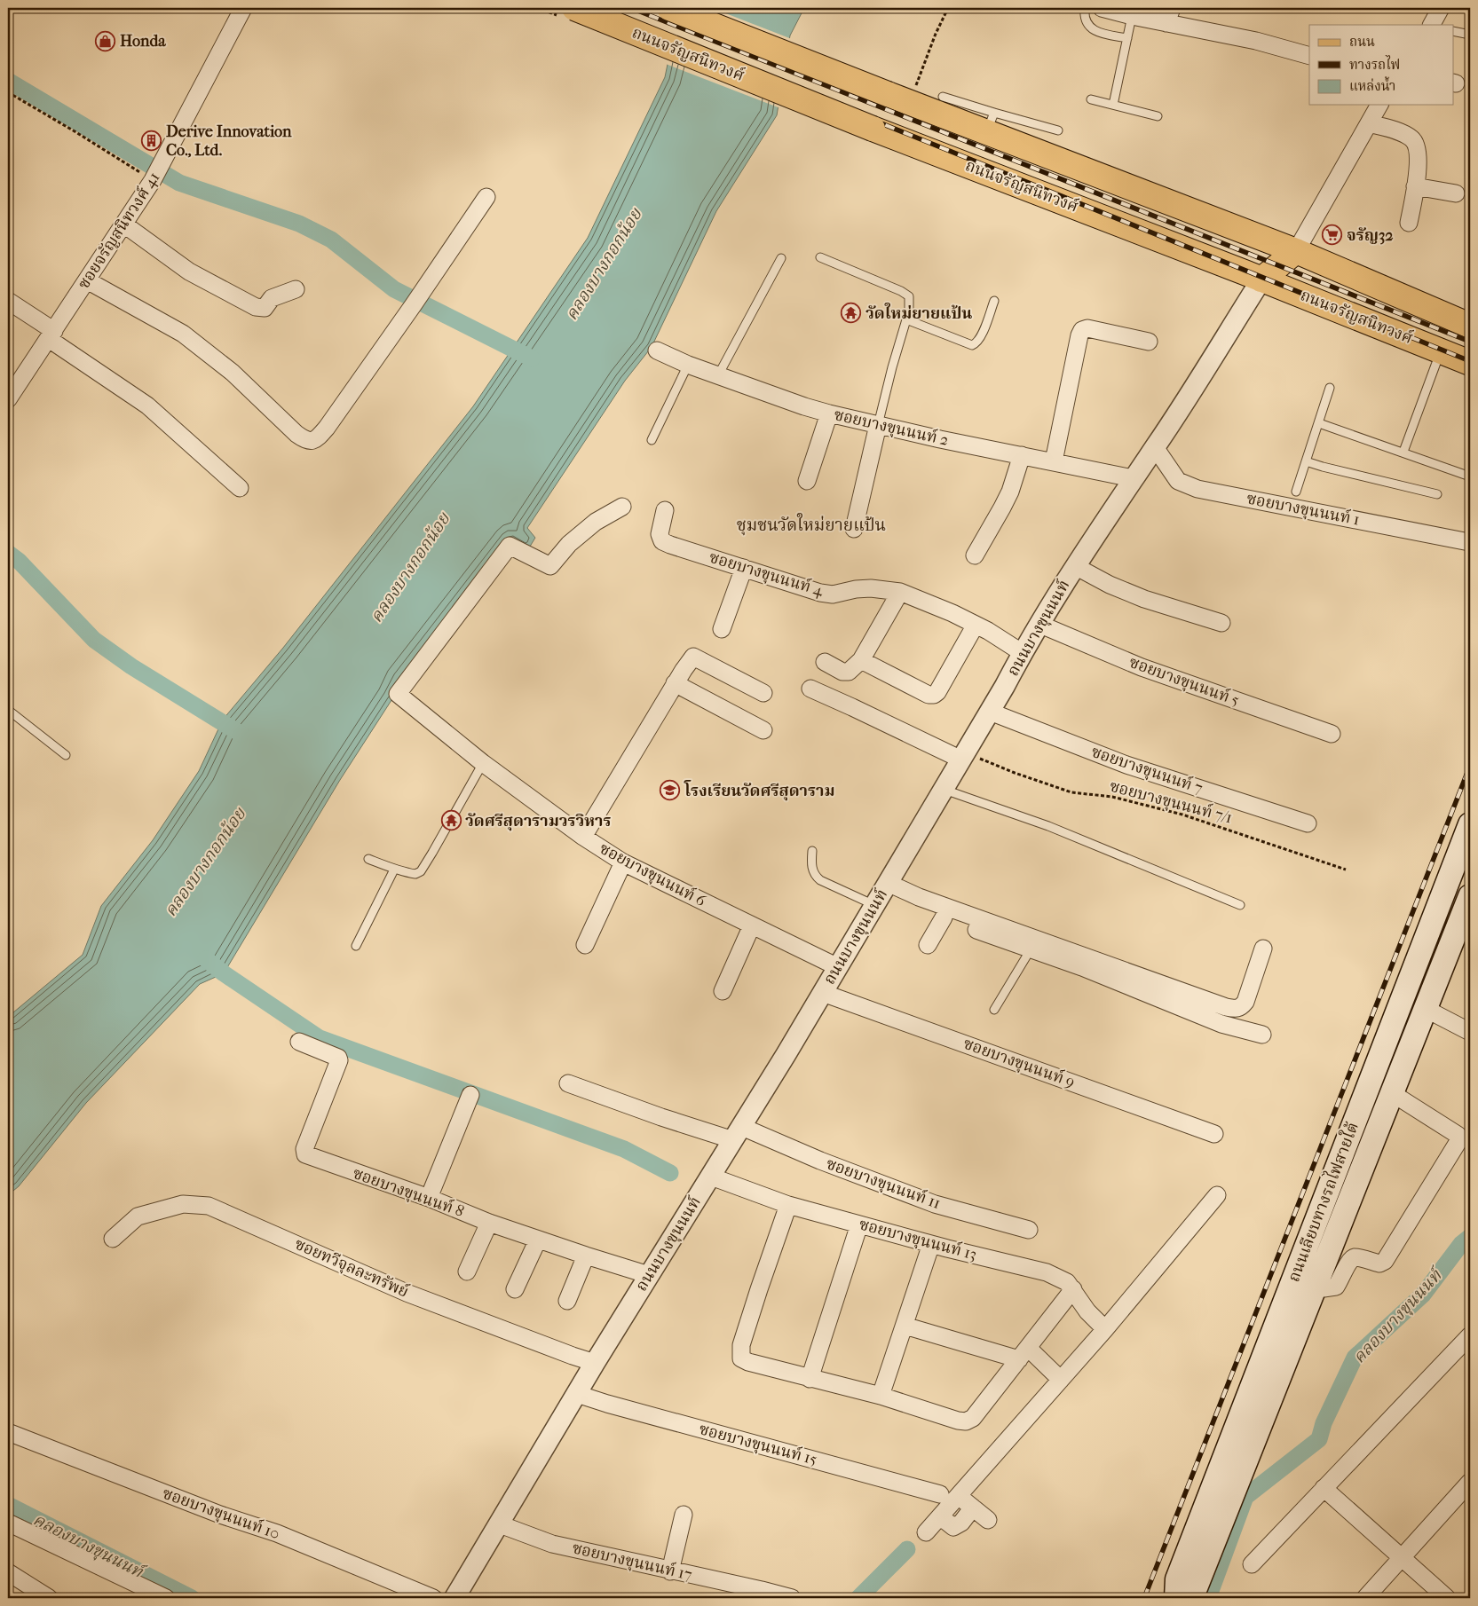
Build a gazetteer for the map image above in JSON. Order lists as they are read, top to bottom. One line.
{"streets":{"main road":["ถนนจรัญสนิทวงศ์","ถนนเลียบทางรถไฟสายใต้"],"street":["ซอยจรัญสนิทวงศ์ 41","ซอยบางขุนนนท์ 2","ซอยบางขุนนนท์ 1","ซอยบางขุนนนท์ 4","ถนนบางขุนนนท์","ซอยบางขุนนนท์ 5","ซอยบางขุนนนท์ 7","ซอยบางขุนนนท์ 6","ซอยบางขุนนนท์ 9","ซอยบางขุนนนท์ 11","ซอยบางขุนนนท์ 8","ซอยบางขุนนนท์ 13","ซอยทวีจุลละทรัพย์","ซอยบางขุนนนท์ 15","ซอยบางขุนนนท์ 10","ซอยบางขุนนนท์ 17"],"path":["ซอยบางขุนนนท์ 7/1"]},"crossings":[["ถนนจรัญสนิทวงศ์","ถนนบางขุนนนท์"],["ซอยบางขุนนนท์ 2","ถนนบางขุนนนท์"],["ซอยบางขุนนนท์ 1","ถนนบางขุนนนท์"],["ซอยบางขุนนนท์ 4","ถนนบางขุนนนท์"],["ถนนบางขุนนนท์","ซอยบางขุนนนท์ 5"],["ถนนบางขุนนนท์","ซอยบางขุนนนท์ 7"],["ถนนบางขุนนนท์","ซอยบางขุนนนท์ 7/1"],["ถนนบางขุนนนท์","ซอยบางขุนนนท์ 6"],["ถนนบางขุนนนท์","ซอยบางขุนนนท์ 9"],["ถนนบางขุนนนท์","ซอยบางขุนนนท์ 11"],["ถนนบางขุนนนท์","ซอยบางขุนนนท์ 8"],["ถนนบางขุนนนท์","ซอยบางขุนนนท์ 13"],["ถนนบางขุนนนท์","ซอยทวีจุลละทรัพย์"],["ถนนบางขุนนนท์","ซอยบางขุนนนท์ 15"],["ถนนบางขุนนนท์","ซอยบางขุนนนท์ 17"]],"districts":["ชุมชนวัดใหม่ยายแป้น"],"water":["คลองบางกอกน้อย","คลองบางขุนนนท์"],"places":{"shop":["Honda"],"building":["Derive Innovation Co., Ltd."],"supermarket":["จรัญ32"],"temple":["วัดใหม่ยายแป้น","วัดศรีสุดารามวรวิหาร"],"school or university":["โรงเรียนวัดศรีสุดาราม"]},"legend":["ถนน","ทางรถไฟ","แหล่งน้ำ"]}
